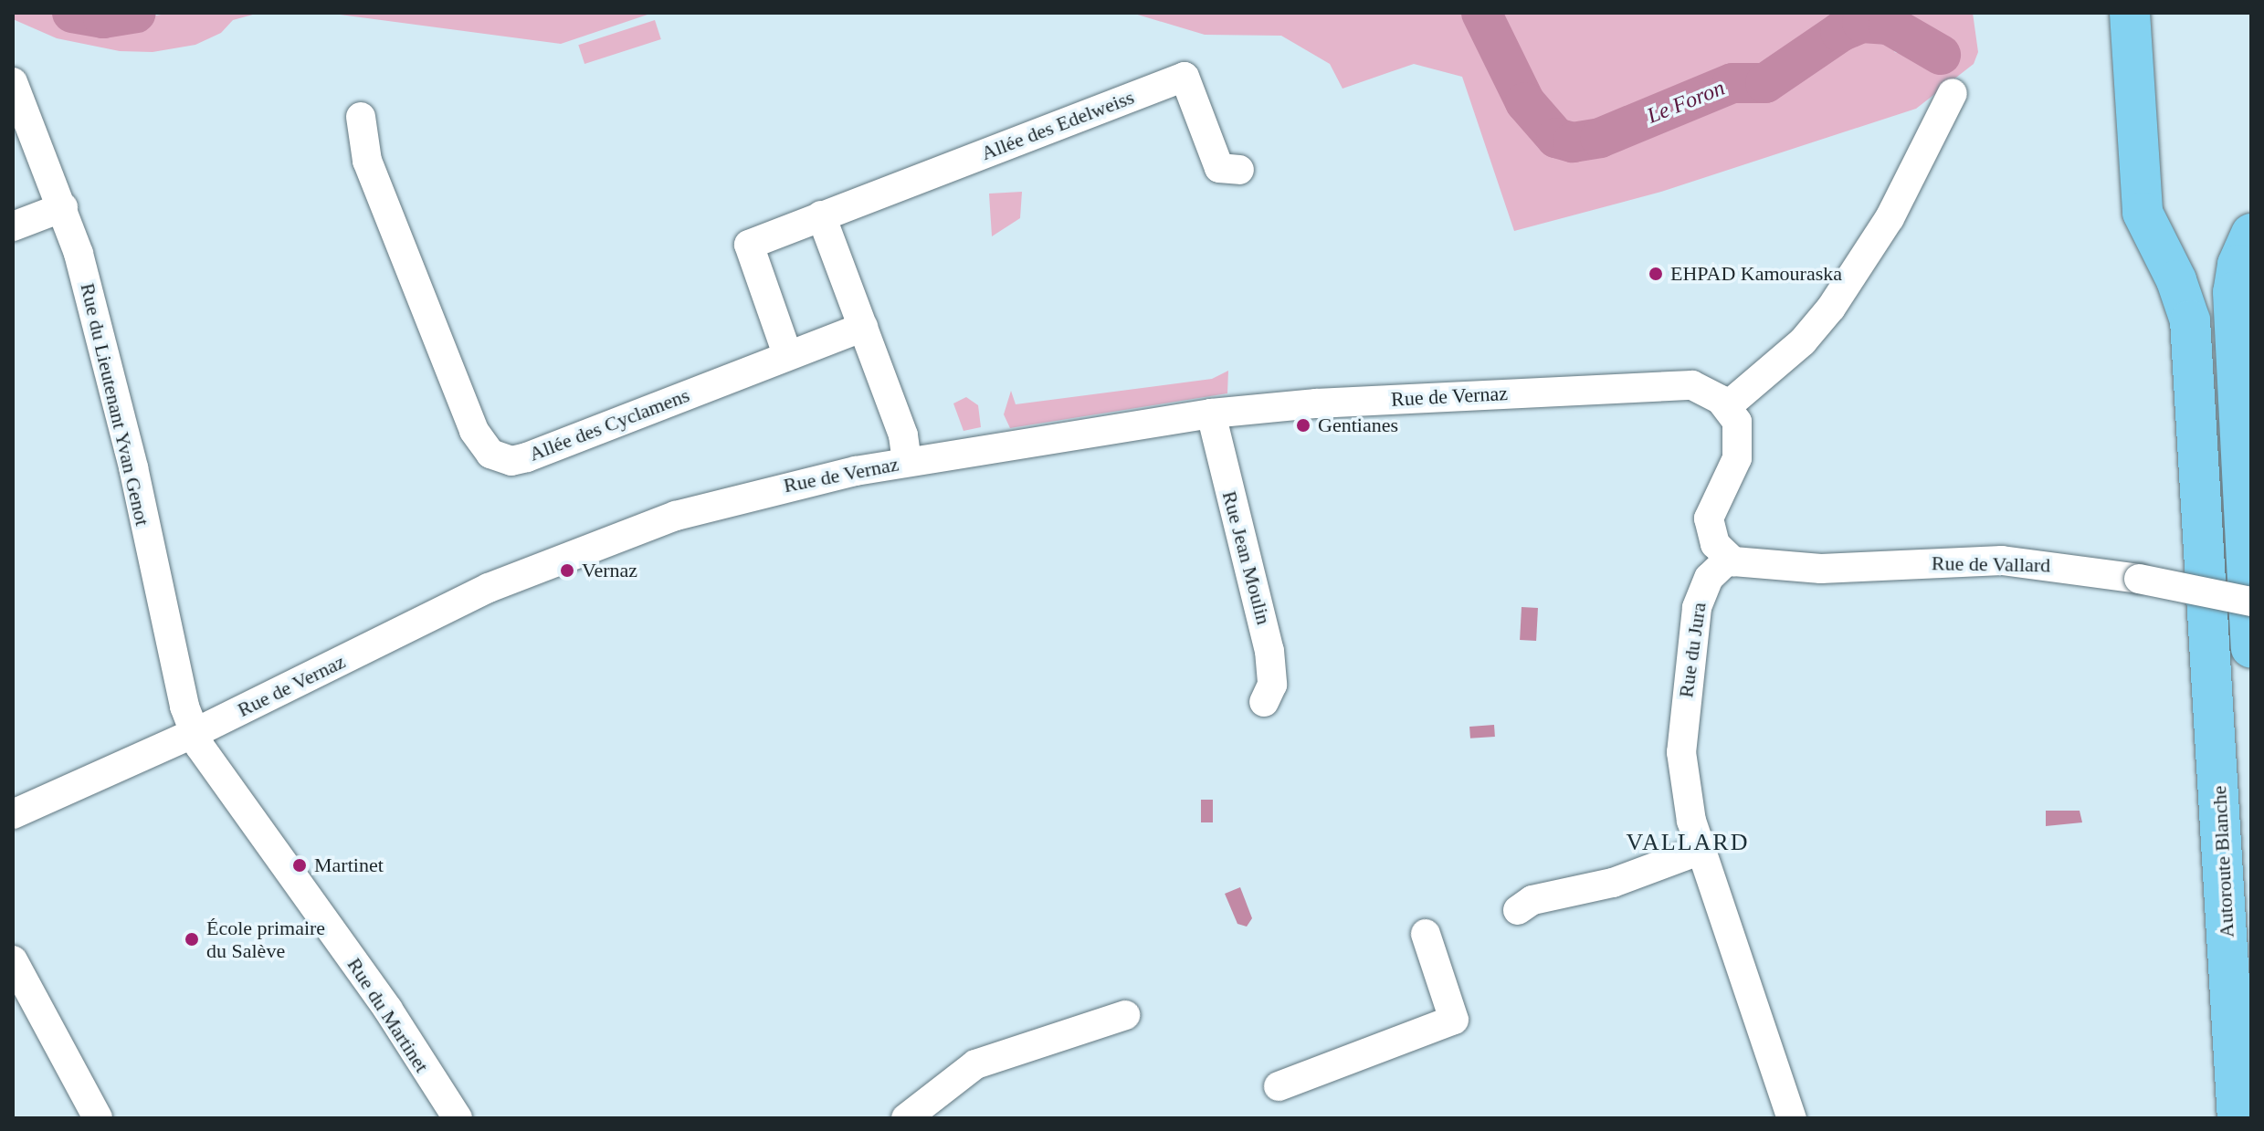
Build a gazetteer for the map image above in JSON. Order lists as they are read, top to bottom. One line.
{"streets":{"highway":["Autoroute Blanche"],"street":["Allée des Edelweiss","Rue de Vernaz","Rue du Lieutenant Yvan Genot","Allée des Cyclamens","Rue Jean Moulin","Rue de Vallard","Rue du Jura","Rue du Martinet"]},"crossings":[["Allée des Edelweiss","Allée des Cyclamens"],["Rue de Vernaz","Rue du Lieutenant Yvan Genot"],["Rue de Vernaz","Rue Jean Moulin"],["Rue de Vernaz","Rue du Martinet"],["Rue du Lieutenant Yvan Genot","Rue du Martinet"],["Rue de Vallard","Rue du Jura"]],"districts":["VALLARD"],"water":["Le Foron"],"places":["EHPAD Kamouraska","Gentianes","Vernaz","Martinet","École primaire du Salève"]}
